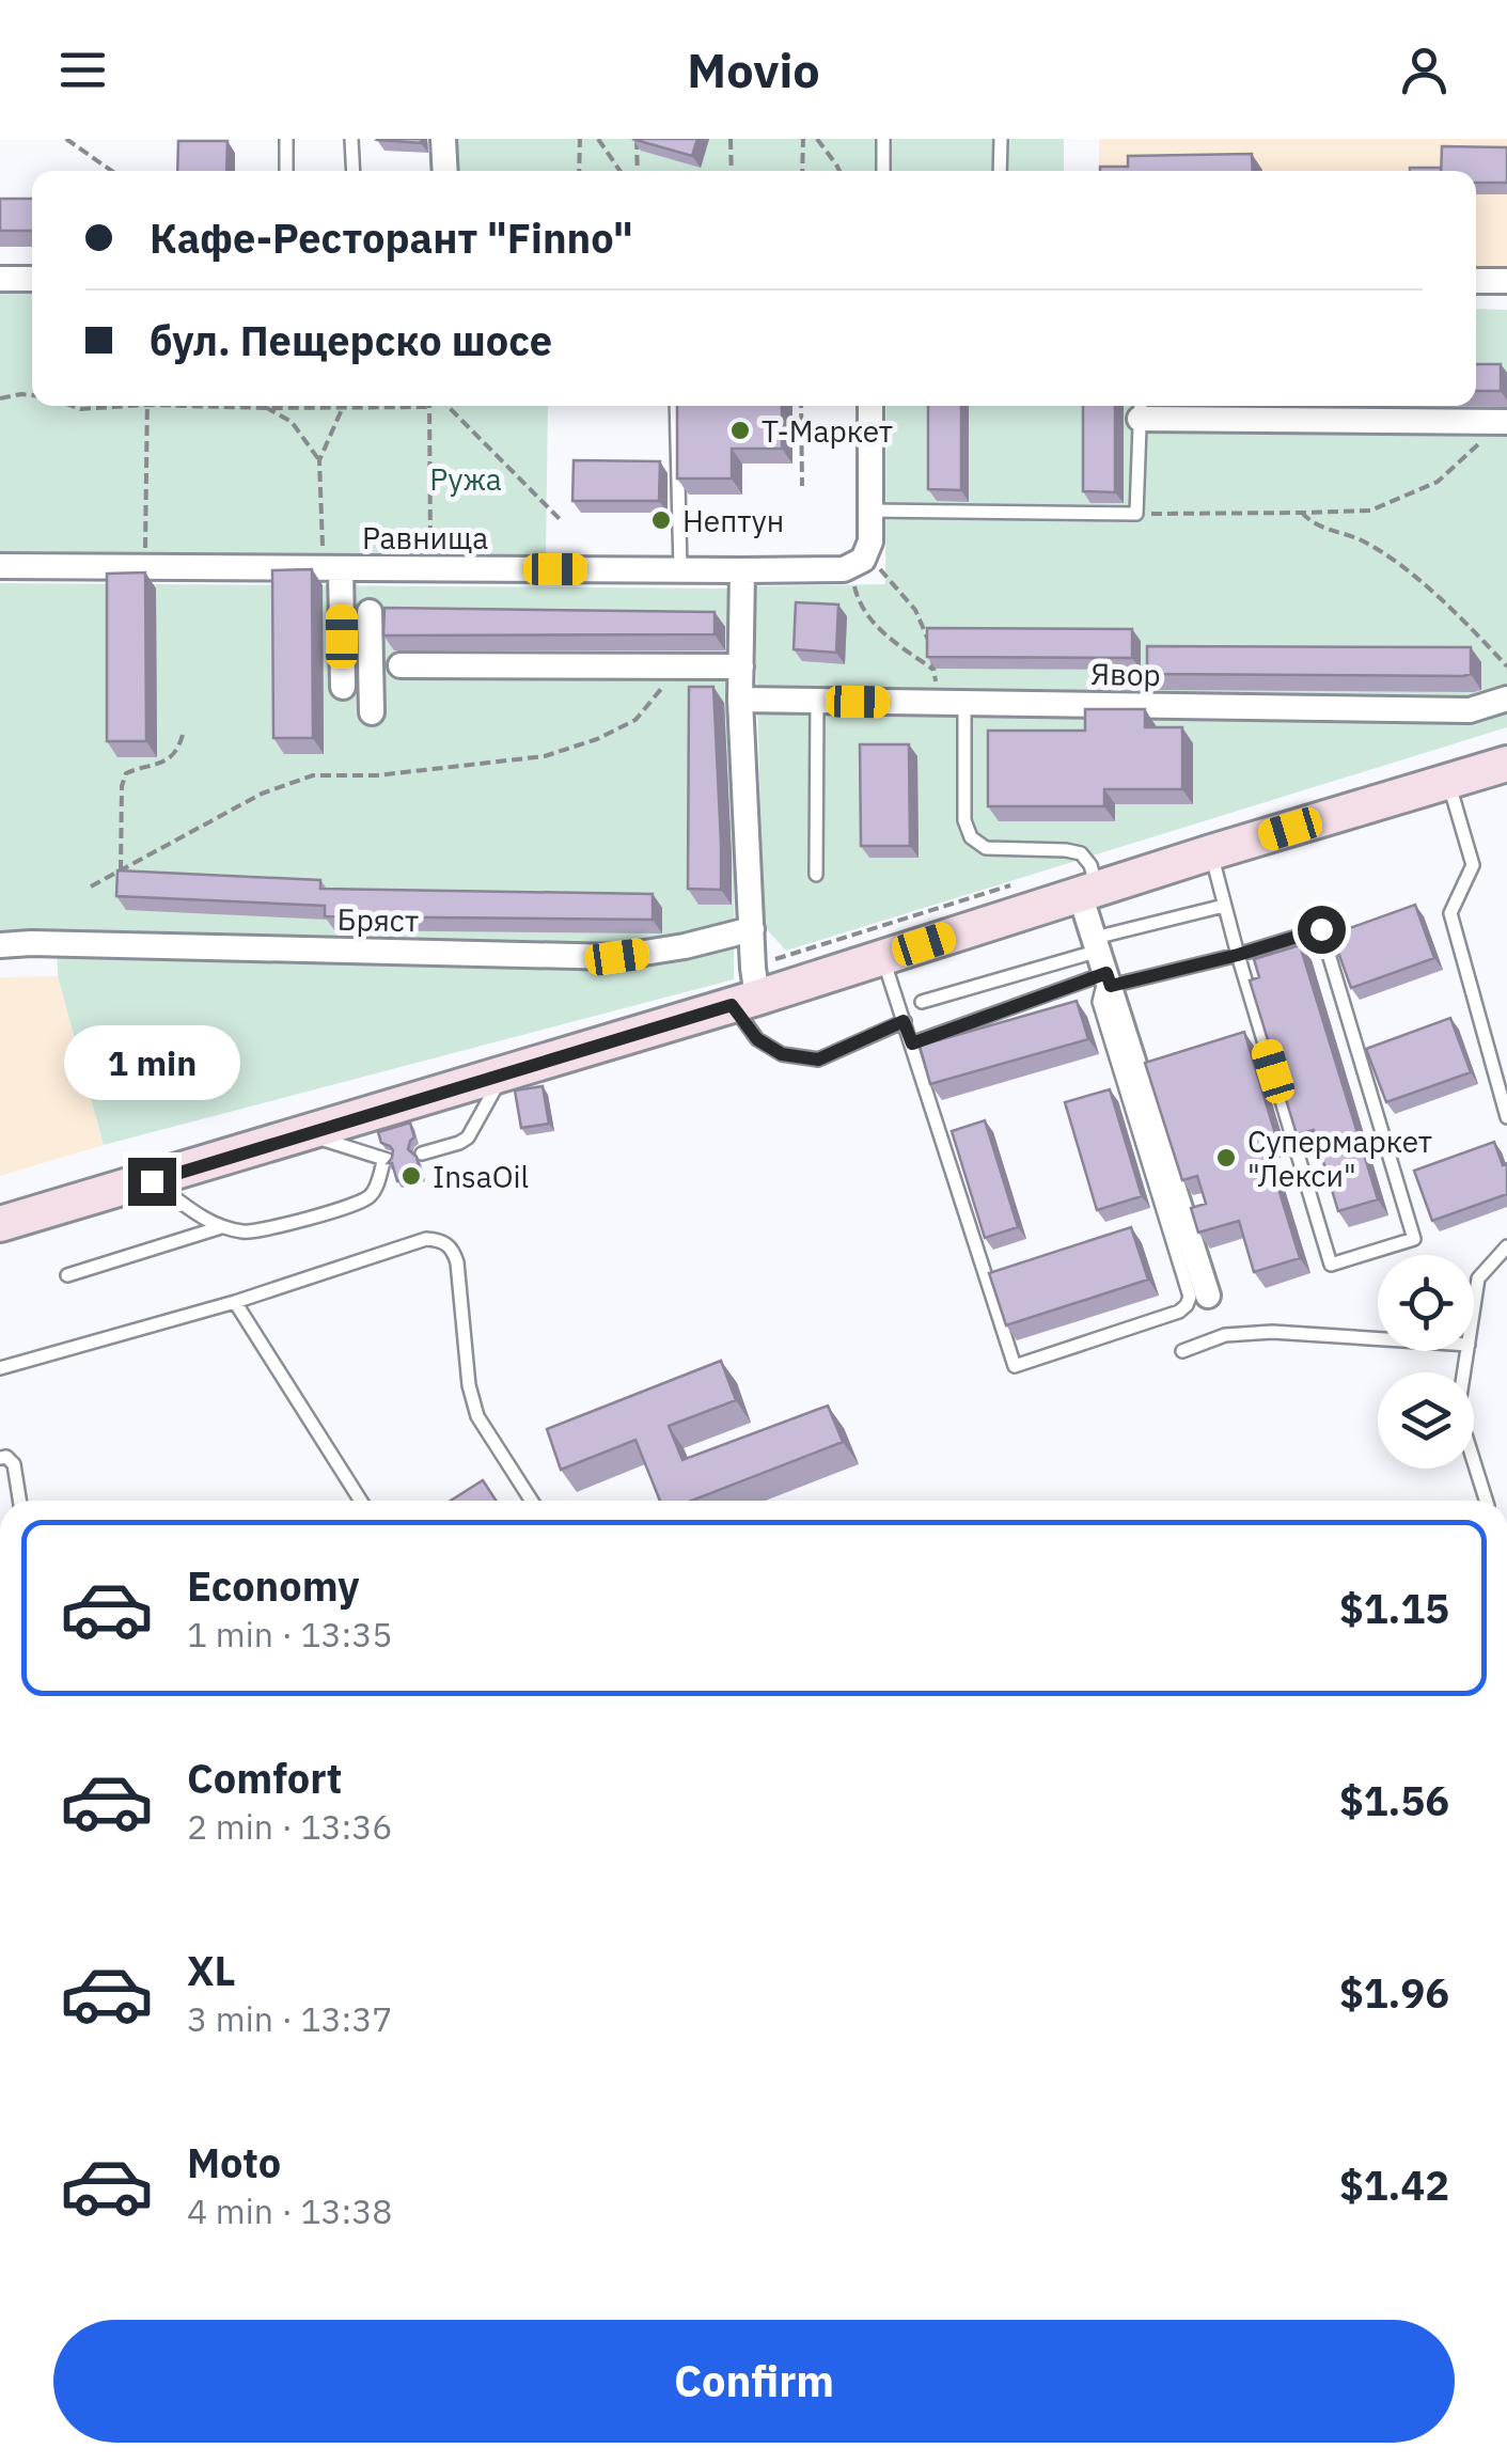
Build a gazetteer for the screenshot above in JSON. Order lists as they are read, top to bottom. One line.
{"streets":{"street":["Равнища","Явор","Бряст"]},"parks":["Ружа"],"places":["Т-Маркет","Нептун","Супермаркет \"Лекси\"","InsaOil"],"page":{"header":"Movio","banner":["Кафе-Ресторант \"Finno\"","бул. Пещерско шосе"],"bubble":"1 min","list":[{"name":"Economy","note":"1 min · 13:35","value":"$1.15"},{"name":"Comfort","note":"2 min · 13:36","value":"$1.56"},{"name":"XL","note":"3 min · 13:37","value":"$1.96"},{"name":"Moto","note":"4 min · 13:38","value":"$1.42"}],"buttons":"Confirm"}}
